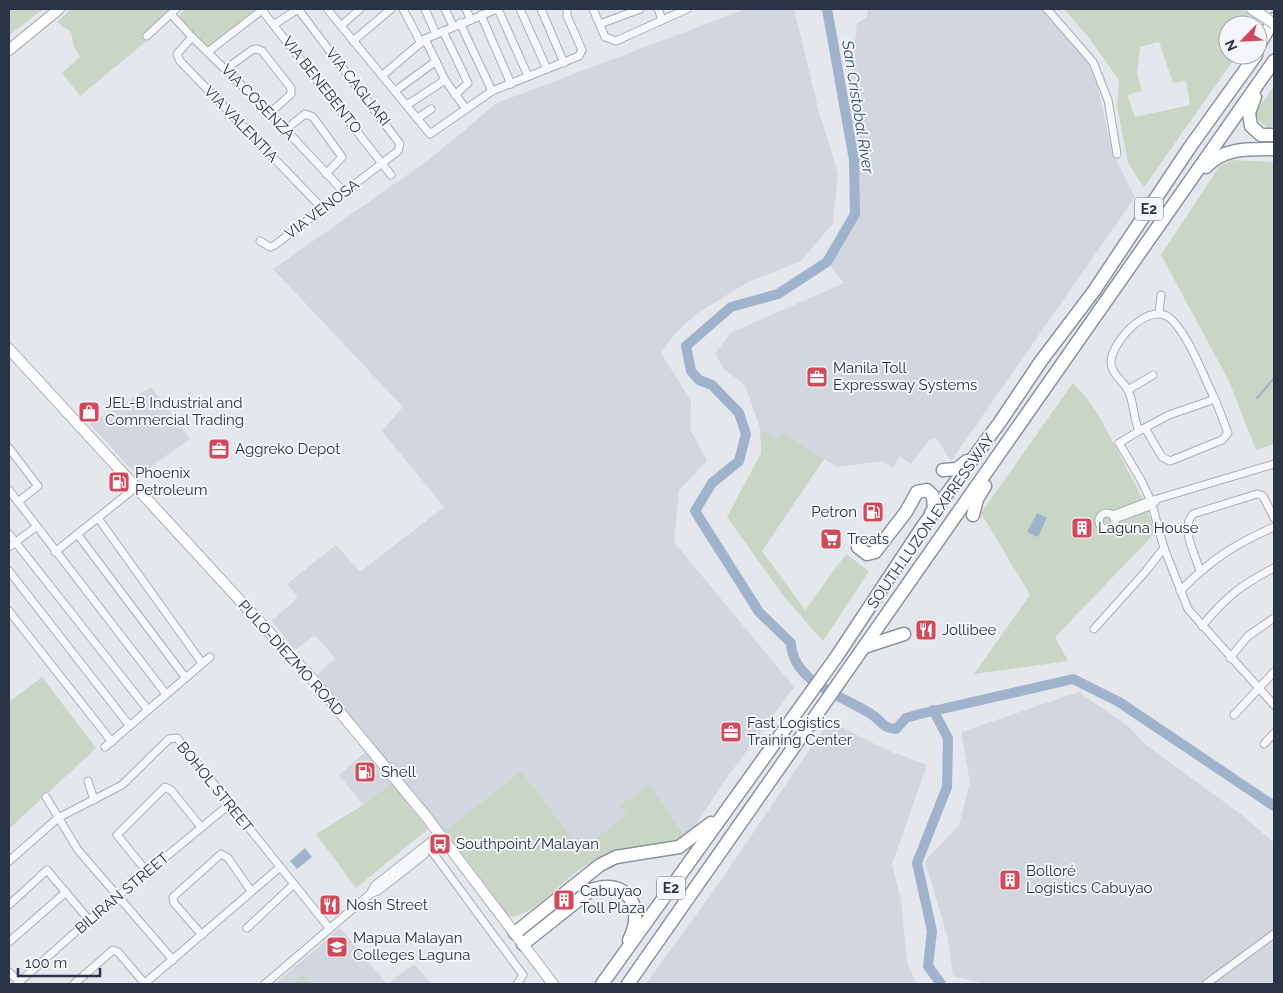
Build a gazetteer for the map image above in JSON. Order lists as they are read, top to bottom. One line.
{"streets":{"highway":["E2","SOUTH LUZON EXPRESSWAY"],"main road":["PULO-DIEZMO ROAD"],"street":["VIA BENEBENTO","VIA CAGLIARI","VIA COSENZA","VIA VALENTIA","VIA VENOSA","BOHOL STREET","BILIRAN STREET"]},"crossings":[["VIA BENEBENTO","VIA CAGLIARI"],["VIA BENEBENTO","VIA VENOSA"],["VIA CAGLIARI","VIA VENOSA"],["VIA COSENZA","VIA VALENTIA"],["VIA COSENZA","VIA VENOSA"],["VIA VALENTIA","VIA VENOSA"],["BOHOL STREET","BILIRAN STREET"]],"water":["San Cristobal River"],"places":{"office":["Manila Toll Expressway Systems","Aggreko Depot","Fast Logistics Training Center"],"shop":["JEL-B Industrial and Commercial Trading"],"fuel station":["Phoenix Petroleum","Petron","Shell"],"building":["Laguna House","Bolloré Logistics Cabuyao","Cabuyao Toll Plaza"],"supermarket":["Treats"],"restaurant":["Jollibee","Nosh Street"],"bus stop":["Southpoint/Malayan"],"school or university":["Mapua Malayan Colleges Laguna"]},"scale_bar":"100 m","north":"bottom left"}
